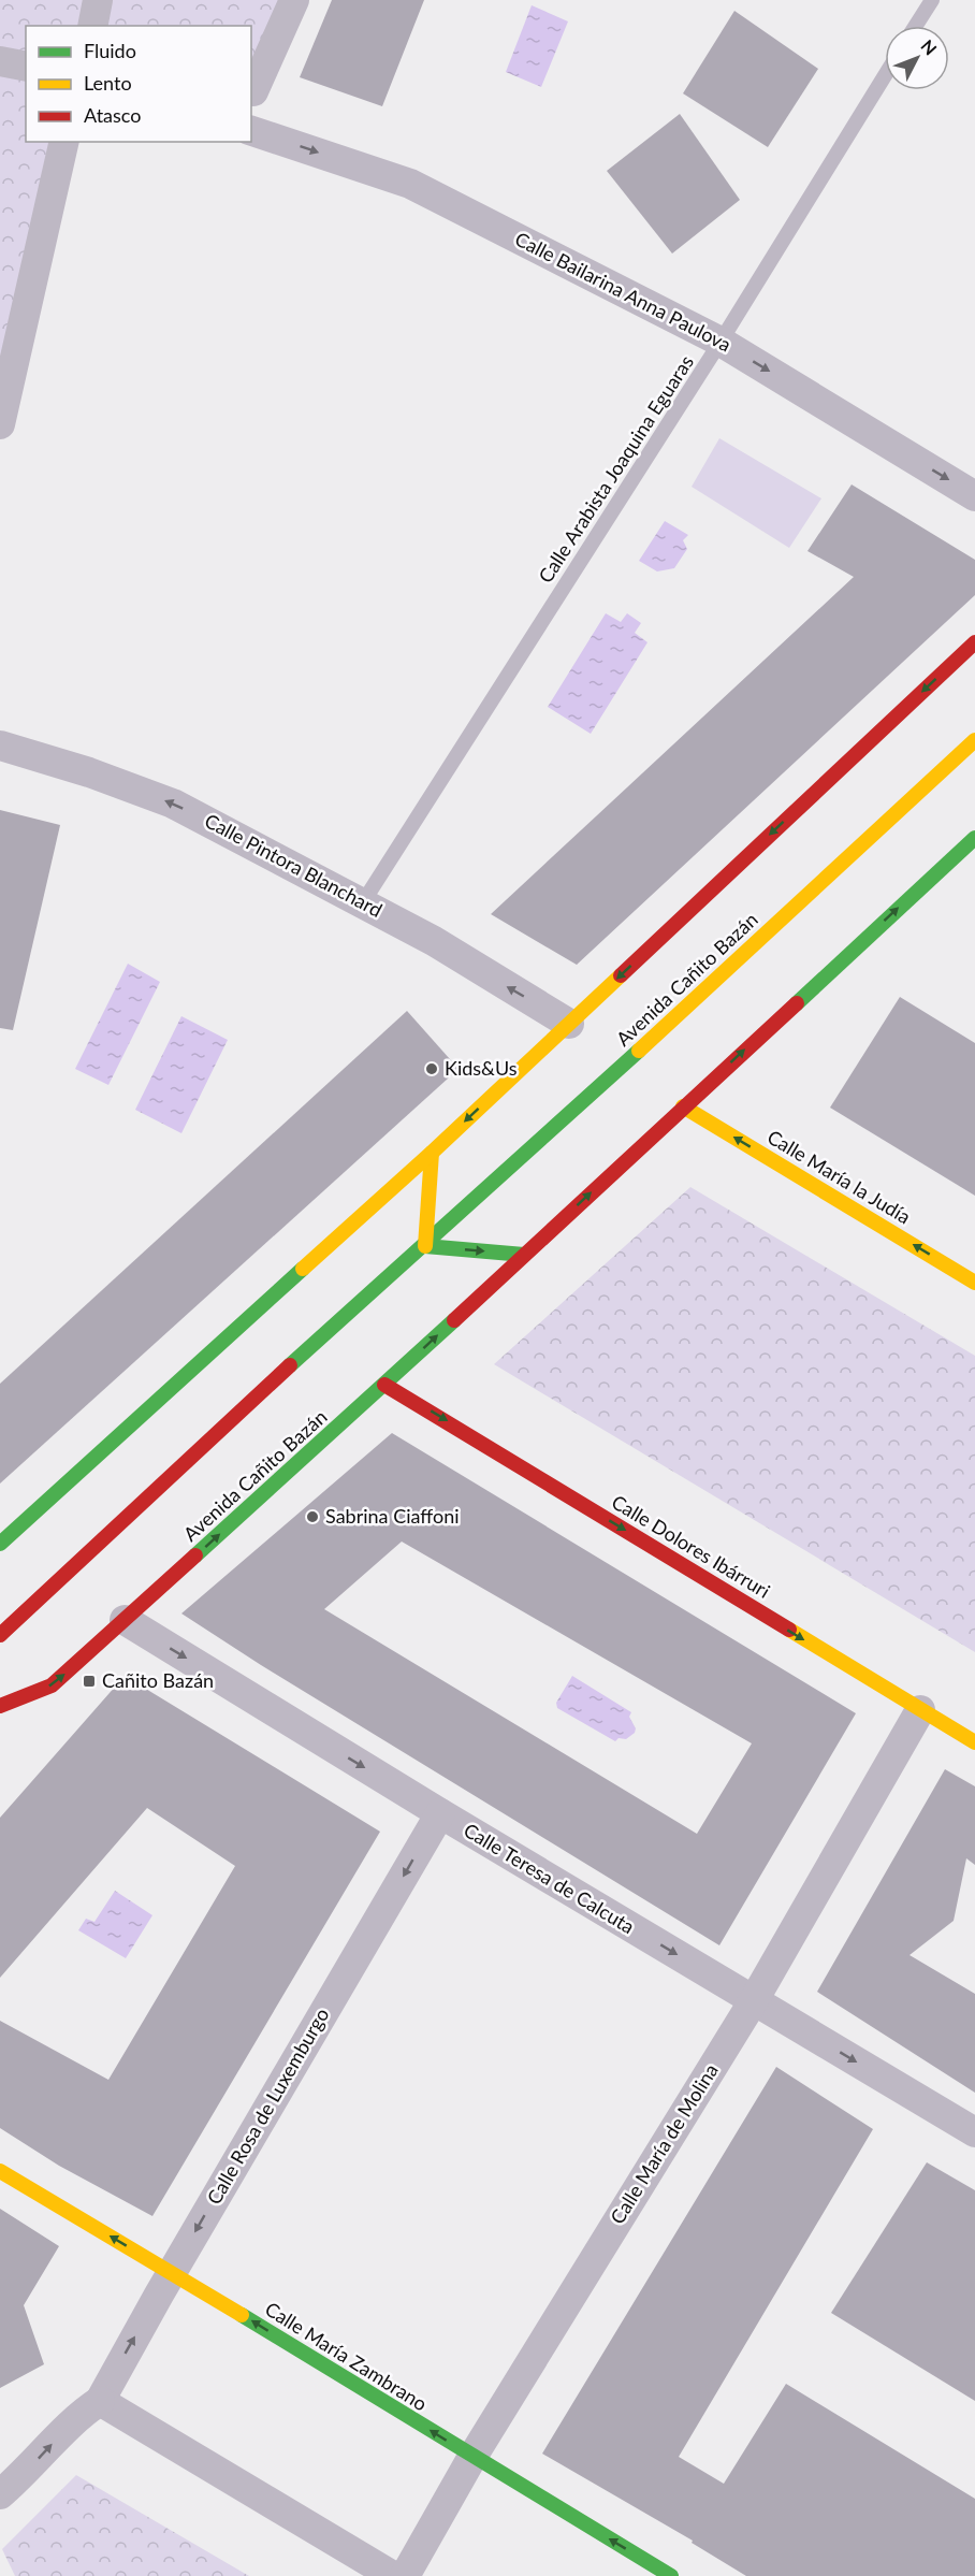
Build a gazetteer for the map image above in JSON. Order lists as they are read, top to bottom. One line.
{"streets":{"street":["Calle Bailarina Anna Paulova","Calle Pintora Blanchard","Avenida Cañito Bazán","Calle María la Judía","Calle Dolores Ibárruri","Calle Teresa de Calcuta","Calle Rosa de Luxemburgo","Calle María de Molina","Calle María Zambrano"],"lane":["Calle Arabista Joaquina Eguaras"]},"crossings":[["Calle Bailarina Anna Paulova","Calle Arabista Joaquina Eguaras"],["Calle Arabista Joaquina Eguaras","Calle Pintora Blanchard"],["Avenida Cañito Bazán","Calle María la Judía"],["Avenida Cañito Bazán","Calle Dolores Ibárruri"],["Avenida Cañito Bazán","Calle Teresa de Calcuta"],["Calle Dolores Ibárruri","Calle María de Molina"],["Calle Teresa de Calcuta","Calle Rosa de Luxemburgo"],["Calle Teresa de Calcuta","Calle María de Molina"],["Calle Rosa de Luxemburgo","Calle María Zambrano"],["Calle María de Molina","Calle María Zambrano"]],"one_way":["Calle Bailarina Anna Paulova","Calle Pintora Blanchard","Calle María la Judía","Calle Dolores Ibárruri","Calle Teresa de Calcuta","Calle María Zambrano"],"places":{"other":["Kids&Us","Sabrina Ciaffoni"],"transit":["Cañito Bazán"]},"legend":["Fluido","Lento","Atasco"],"north":"top right"}
